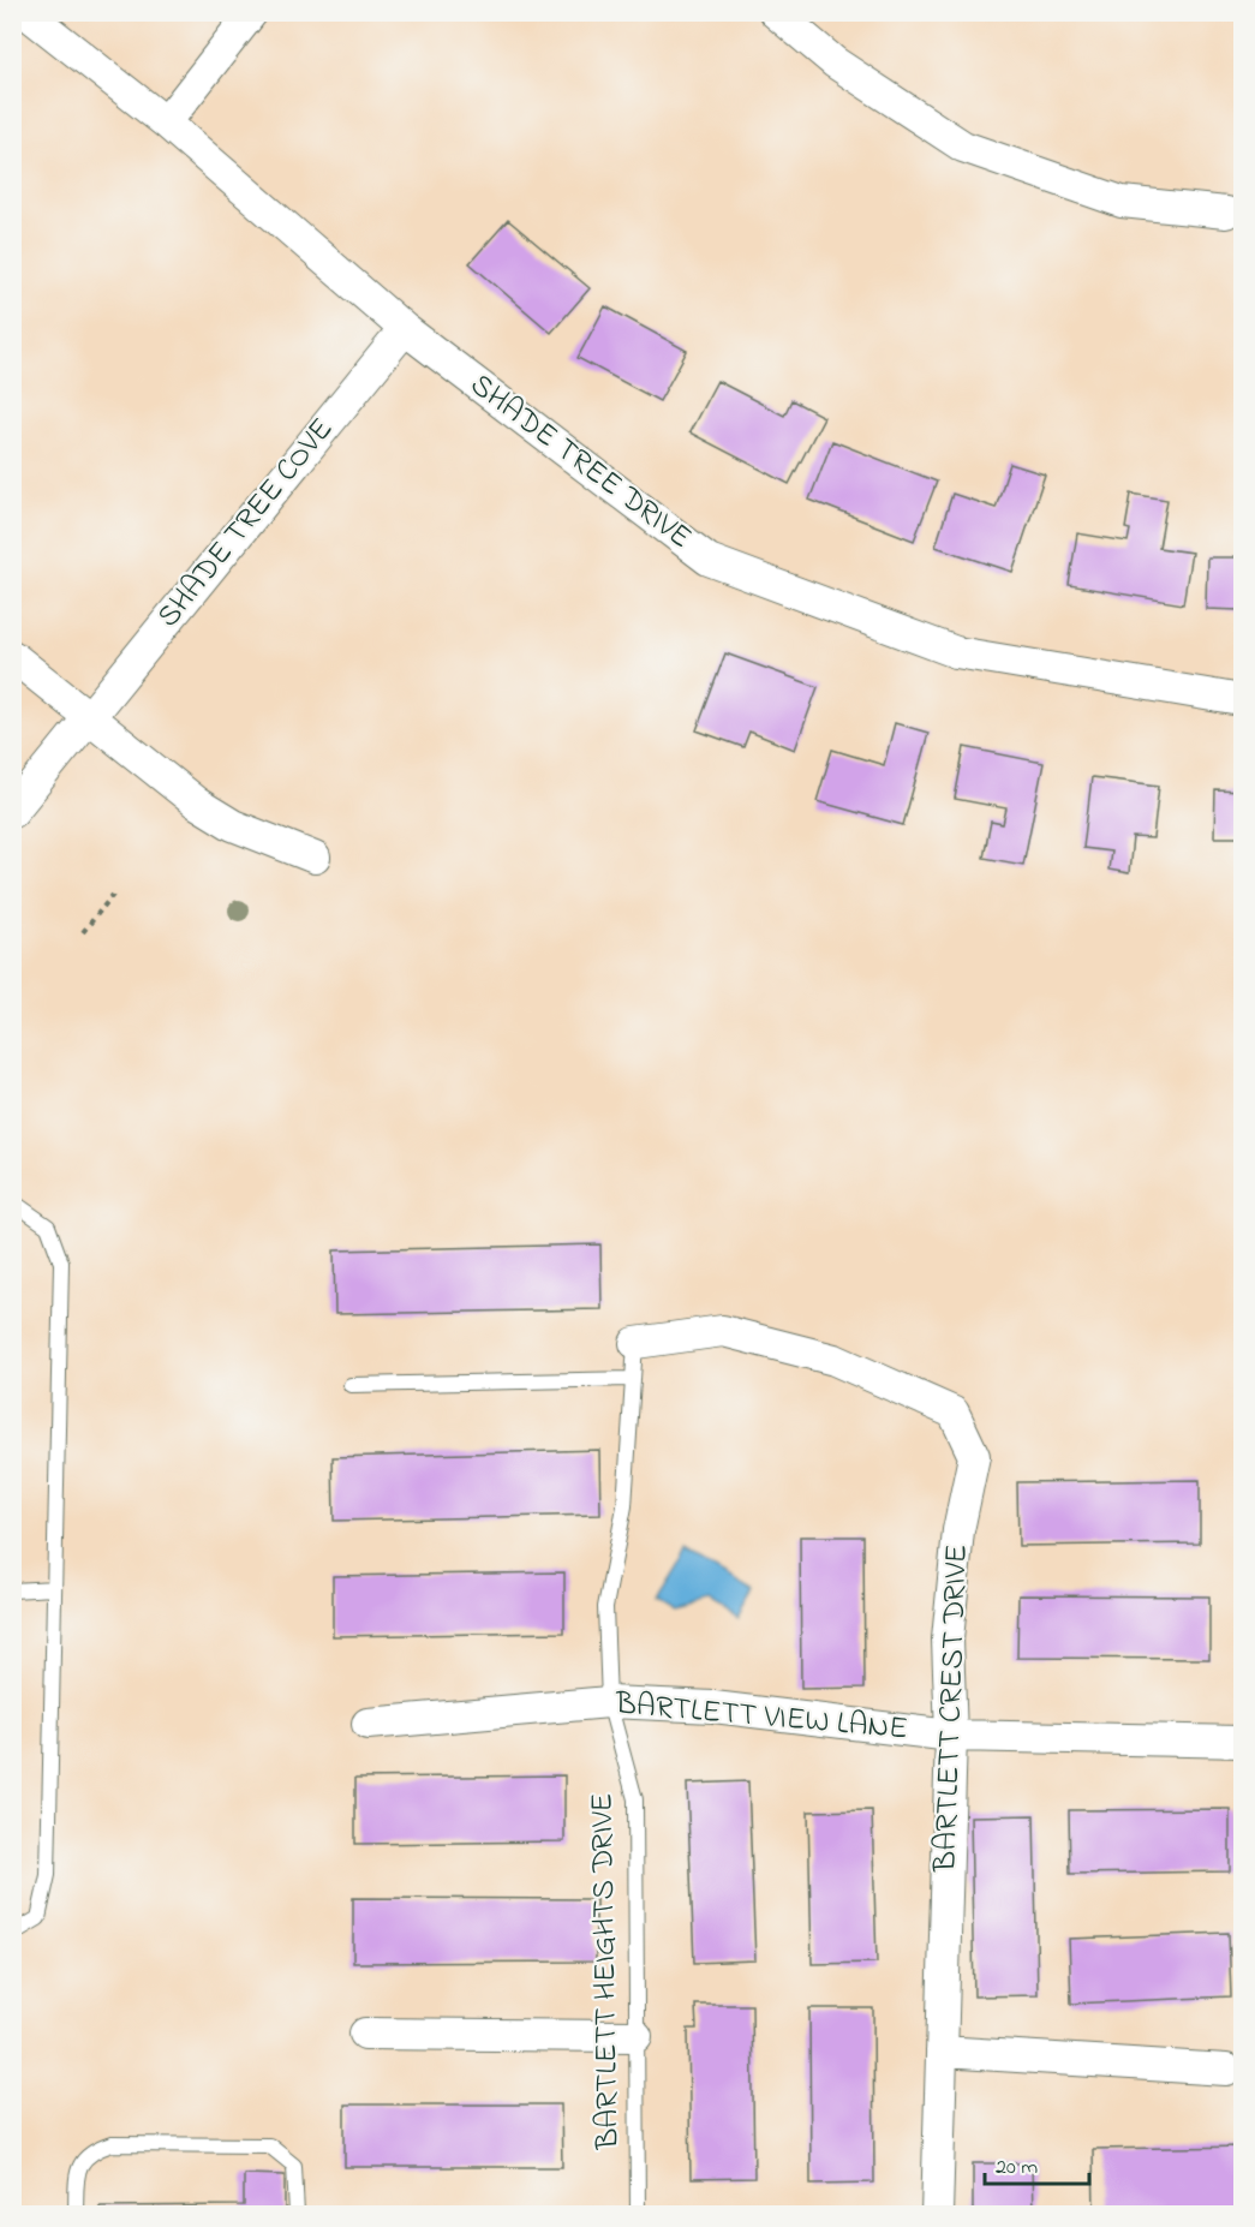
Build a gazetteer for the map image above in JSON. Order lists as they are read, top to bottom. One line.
{"streets":{"street":["SHADE TREE DRIVE","SHADE TREE COVE","BARTLETT CREST DRIVE","BARTLETT VIEW LANE"],"lane":["BARTLETT HEIGHTS DRIVE"]},"crossings":[["SHADE TREE DRIVE","SHADE TREE COVE"],["BARTLETT CREST DRIVE","BARTLETT VIEW LANE"],["BARTLETT CREST DRIVE","BARTLETT HEIGHTS DRIVE"],["BARTLETT VIEW LANE","BARTLETT HEIGHTS DRIVE"]],"scale_bar":"20 m"}
